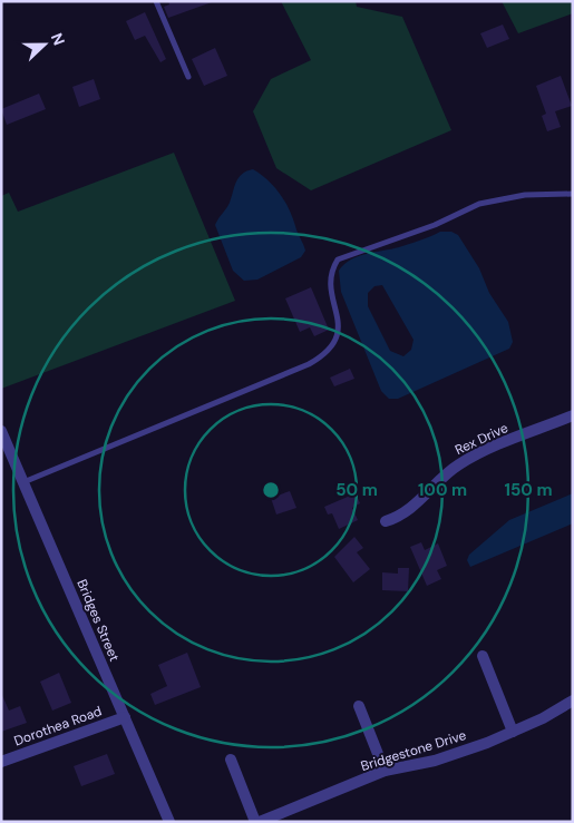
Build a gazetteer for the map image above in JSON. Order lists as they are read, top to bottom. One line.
{"streets":{"street":["Rex Drive","Bridges Street","Dorothea Road","Bridgestone Drive"]},"crossings":[["Bridges Street","Dorothea Road"]],"north":"right","rings":["50 m","100 m","150 m"]}
